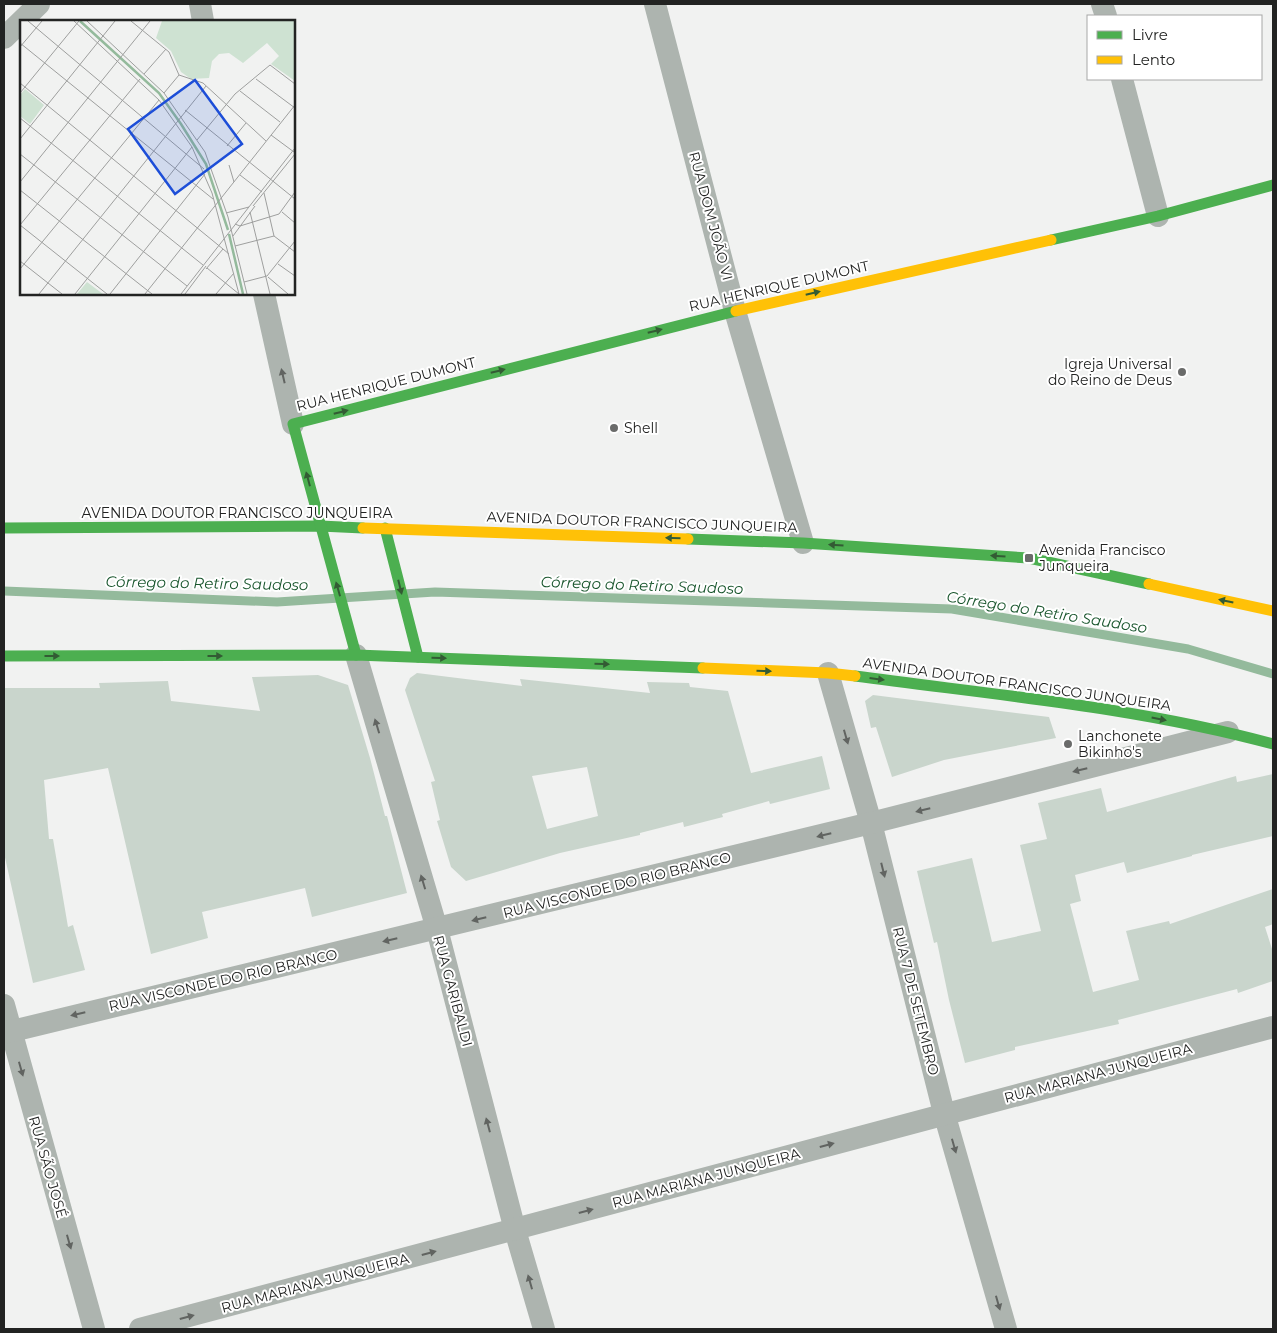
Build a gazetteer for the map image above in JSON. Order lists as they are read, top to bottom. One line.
{"streets":{"main road":["RUA HENRIQUE DUMONT","AVENIDA DOUTOR FRANCISCO JUNQUEIRA"],"street":["RUA DOM JOÃO VI","RUA VISCONDE DO RIO BRANCO","RUA GARIBALDI","RUA 7 DE SETEMBRO","RUA MARIANA JUNQUEIRA","RUA SÃO JOSÉ"]},"crossings":[["RUA DOM JOÃO VI","RUA HENRIQUE DUMONT"],["RUA DOM JOÃO VI","AVENIDA DOUTOR FRANCISCO JUNQUEIRA"],["AVENIDA DOUTOR FRANCISCO JUNQUEIRA","RUA VISCONDE DO RIO BRANCO"],["AVENIDA DOUTOR FRANCISCO JUNQUEIRA","RUA GARIBALDI"],["AVENIDA DOUTOR FRANCISCO JUNQUEIRA","RUA 7 DE SETEMBRO"],["RUA VISCONDE DO RIO BRANCO","RUA GARIBALDI"],["RUA VISCONDE DO RIO BRANCO","RUA 7 DE SETEMBRO"],["RUA VISCONDE DO RIO BRANCO","RUA SÃO JOSÉ"],["RUA GARIBALDI","RUA MARIANA JUNQUEIRA"],["RUA 7 DE SETEMBRO","RUA MARIANA JUNQUEIRA"]],"one_way":["RUA HENRIQUE DUMONT","RUA VISCONDE DO RIO BRANCO","RUA GARIBALDI","RUA 7 DE SETEMBRO","RUA MARIANA JUNQUEIRA","RUA SÃO JOSÉ"],"water":["Córrego do Retiro Saudoso"],"places":{"other":["Igreja Universal do Reino de Deus","Shell","Lanchonete Bikinho's"],"transit":["Avenida Francisco Junqueira"]},"legend":["Livre","Lento"]}
